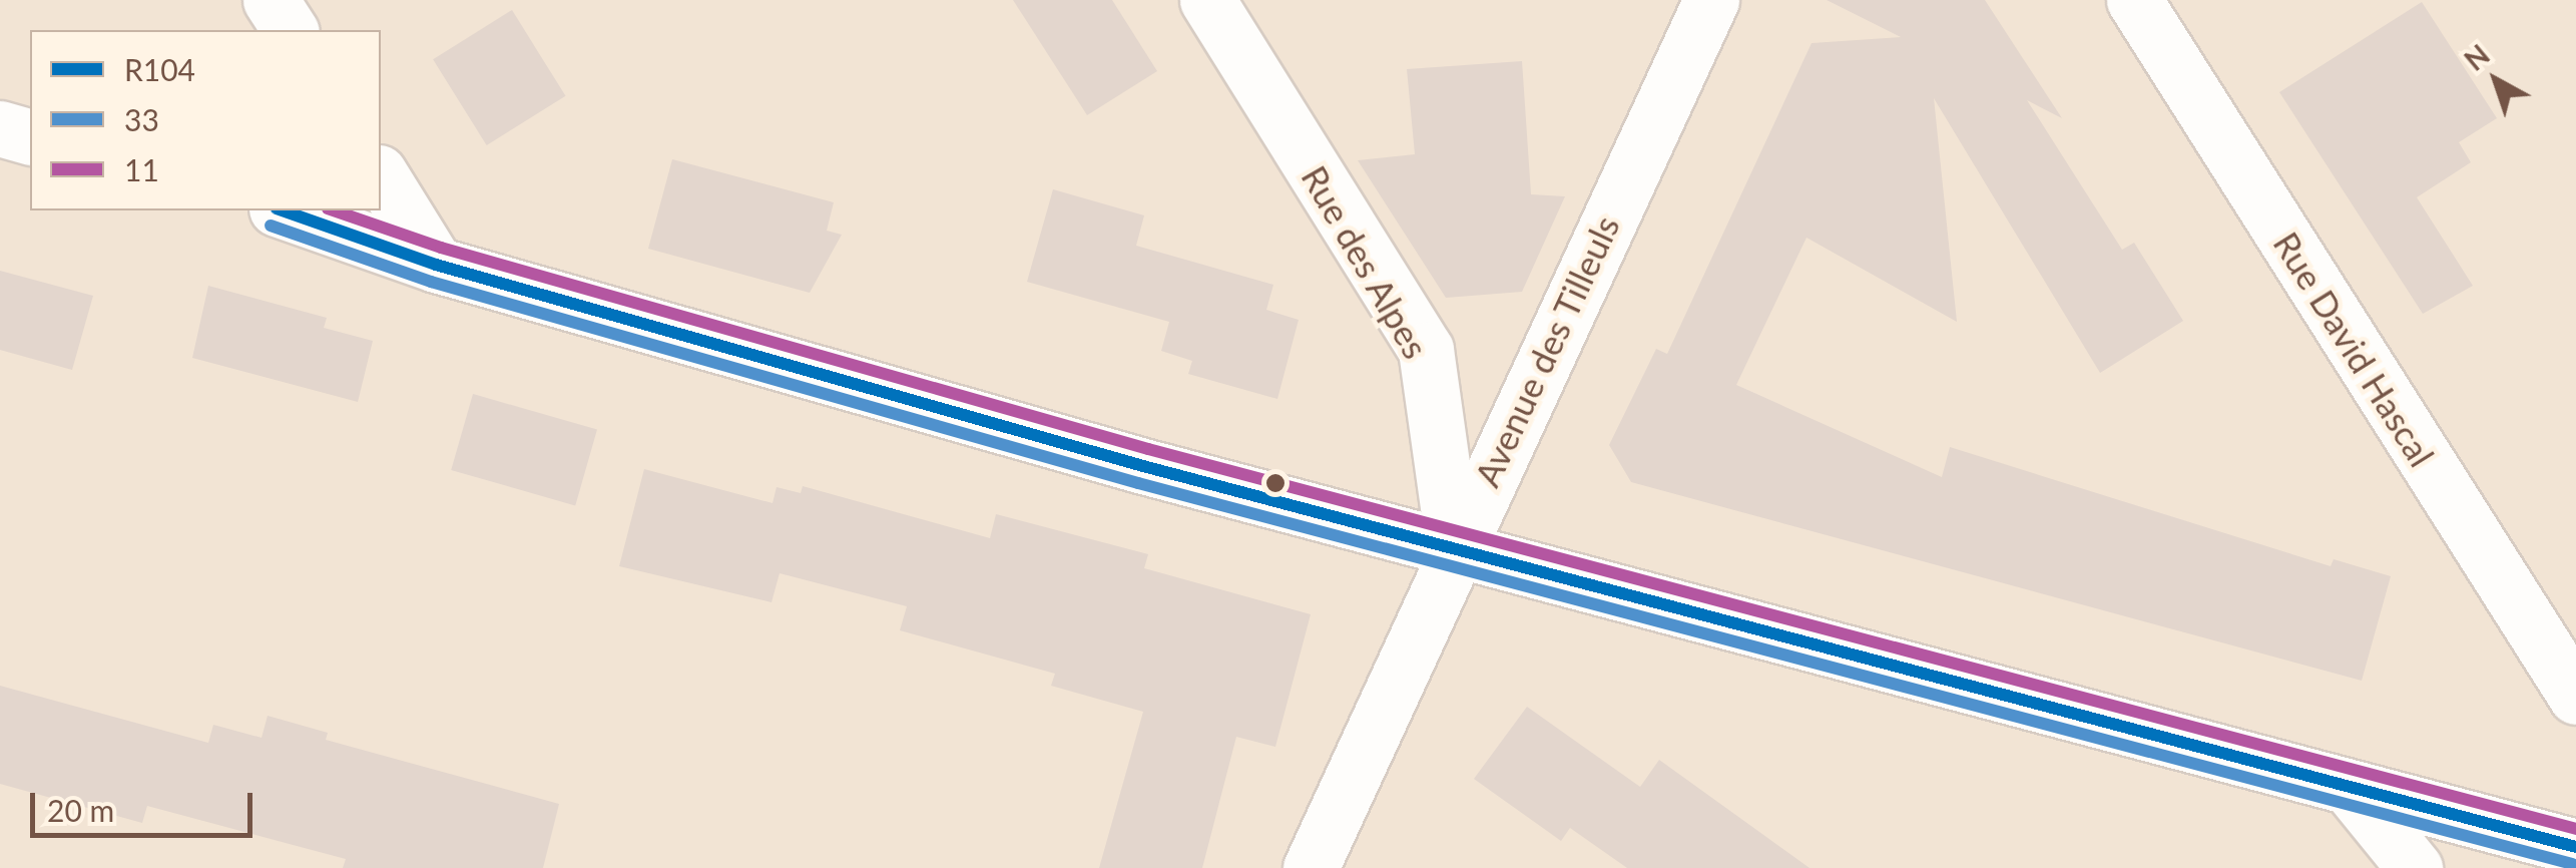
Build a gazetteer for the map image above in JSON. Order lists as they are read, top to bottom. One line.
{"streets":{"street":["Rue des Alpes","Rue David Hascal","Avenue des Tilleuls"]},"crossings":[["Rue des Alpes","Avenue des Tilleuls"]],"lines":["transit line R104","transit line 11","transit line 33"],"legend":["R104","33","11"],"scale_bar":"20 m","north":"top left"}
